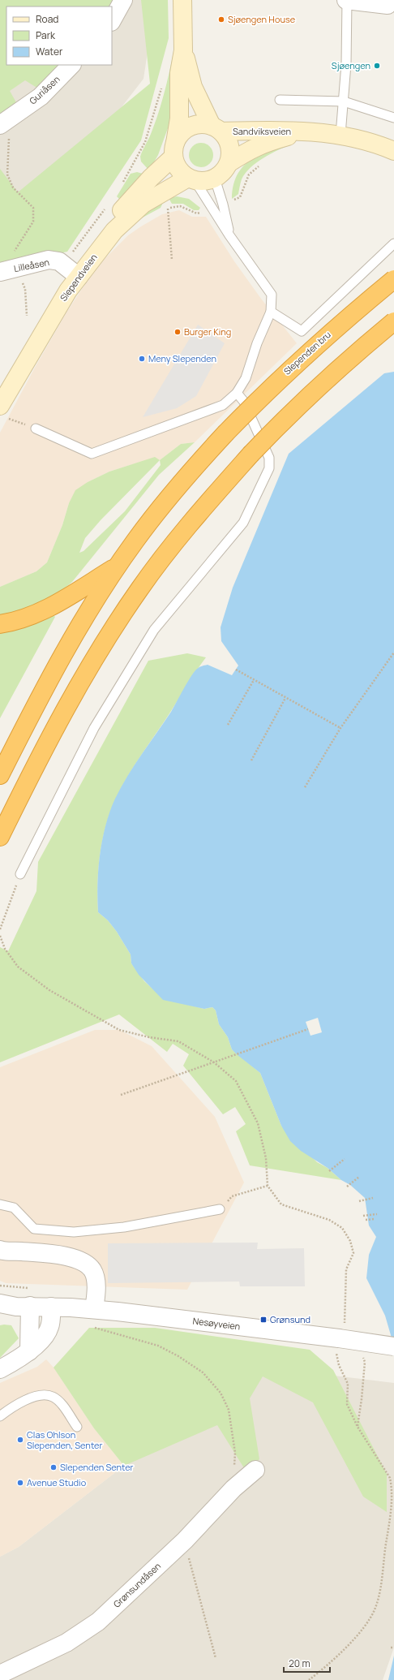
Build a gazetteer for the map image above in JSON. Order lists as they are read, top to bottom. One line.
{"streets":{"highway":["Slependen bru"],"main road":["Sandviksveien","Slependveien"],"street":["Guriåsen","Lilleåsen","Nesøyveien","Grønsundåsen"]},"crossings":[["Sandviksveien","Slependveien"],["Lilleåsen","Slependveien"]],"places":{"other":["Sjøengen House","Sjøengen","Burger King","Meny Slependen","Clas Ohlson Slependen, Senter","Slependen Senter","Avenue Studio"],"transit":["Grønsund"]},"legend":["Road","Park","Water"],"scale_bar":"20 m"}
